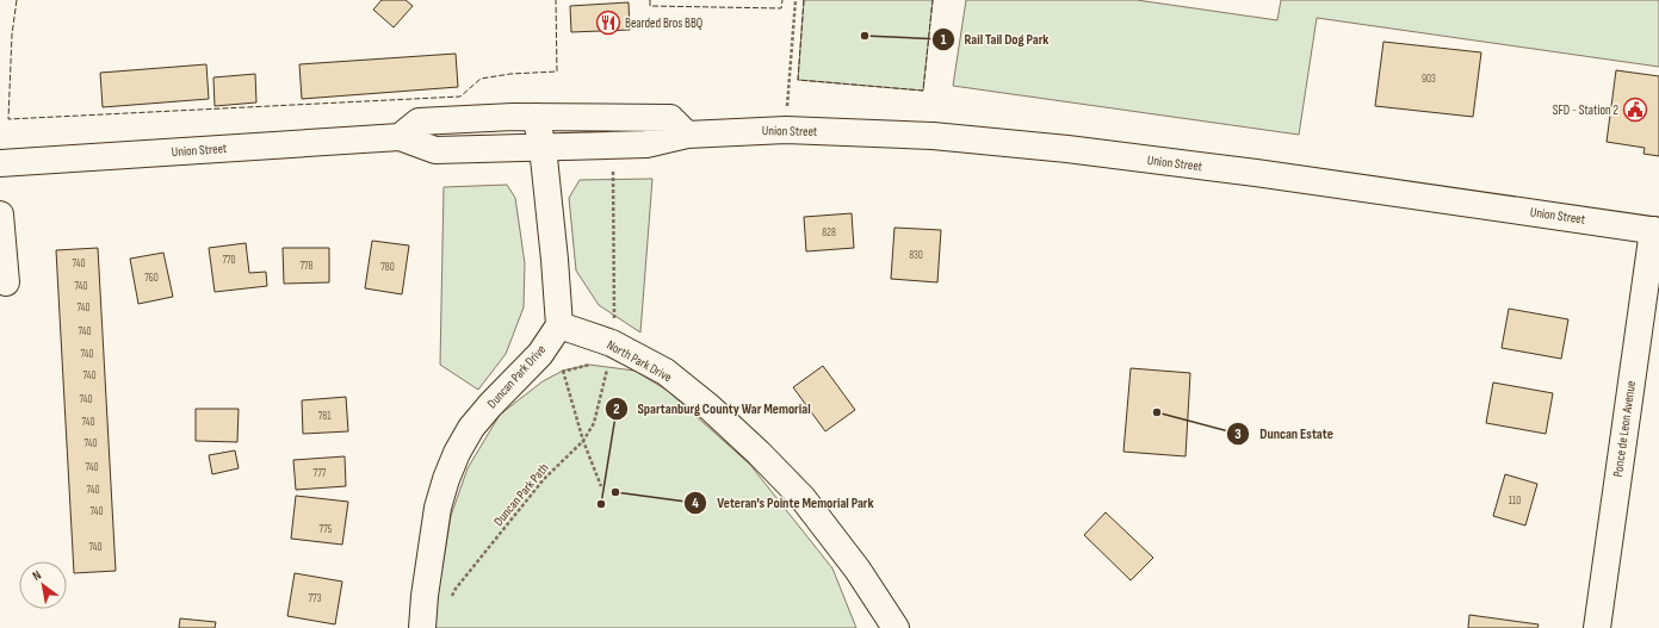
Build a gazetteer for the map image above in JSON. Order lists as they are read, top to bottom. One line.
{"streets":{"main road":["Union Street","North Park Drive","Duncan Park Drive","Ponce de Leon Avenue"],"path":["Duncan Park Path"]},"crossings":[["Union Street","Ponce de Leon Avenue"],["North Park Drive","Duncan Park Drive"]],"places":{"restaurant":["Bearded Bros BBQ"],"other":["Rail Tail Dog Park","Duncan Estate","Veteran's Pointe Memorial Park","Spartanburg County War Memorial"],"public building":["SFD - Station 2"]},"house_numbers":["903","828","830","770","740","778","780","760","740","740","740","740","740","740","781","740","740","740","777","740","110","740","775","740","773"],"north":"top left"}
